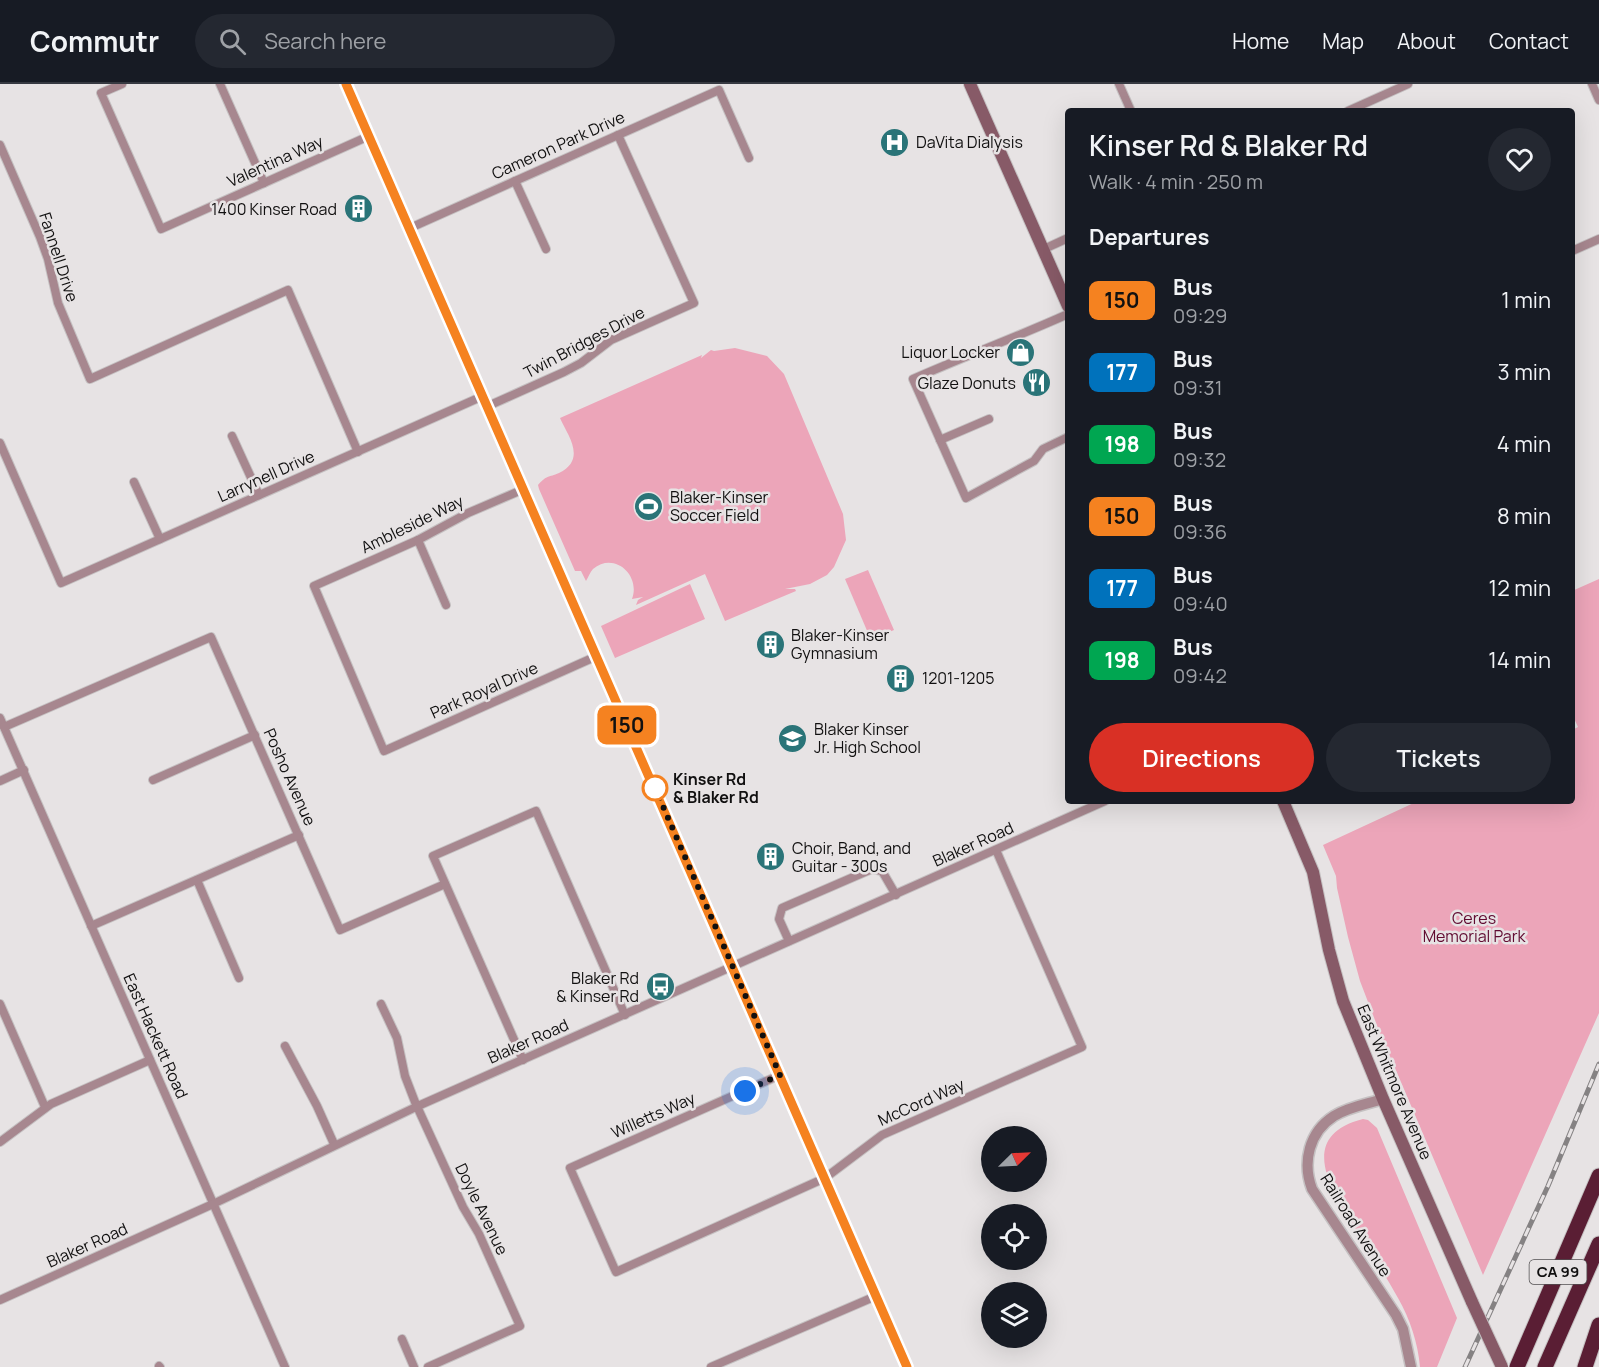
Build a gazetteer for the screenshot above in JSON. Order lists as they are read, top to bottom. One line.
{"streets":{"highway":["CA 99"],"main road":["East Whitmore Avenue"],"street":["Cameron Park Drive","Valentina Way","Fannell Drive","Twin Bridges Drive","Larrynell Drive","Ambleside Way","Park Royal Drive","Posho Avenue","Blaker Road","East Hackett Road","McCord Way","Willetts Way","Doyle Avenue","Railroad Avenue"]},"crossings":[["Cameron Park Drive","Twin Bridges Drive"],["Fannell Drive","Larrynell Drive"],["Ambleside Way","Park Royal Drive"],["Posho Avenue","East Hackett Road"],["Blaker Road","East Hackett Road"],["Blaker Road","McCord Way"],["Blaker Road","Doyle Avenue"],["East Whitmore Avenue","Railroad Avenue"],["McCord Way","Willetts Way"]],"parks":["Ceres Memorial Park"],"places":{"hospital":["DaVita Dialysis"],"building":["1400 Kinser Road","Blaker-Kinser Gymnasium","1201-1205","Choir, Band, and Guitar - 300s"],"shop":["Liquor Locker"],"restaurant":["Glaze Donuts"],"sports":["Blaker-Kinser Soccer Field"],"school or university":["Blaker Kinser Jr. High School"],"other":["Kinser Rd & Blaker Rd"],"bus stop":["Blaker Rd & Kinser Rd"]},"lines":["bus line 150"],"north":"top right","page":{"header":"Commutr","search":"Search here","nav":["Home","Map","About","Contact"],"on_map":"150","heading":[["Kinser Rd & Blaker Rd","Walk · 4 min · 250 m"],"Departures"],"list":[{"mark":"150","name":"Bus","note":"09:29","value":"1 min"},{"mark":"177","name":"Bus","note":"09:31","value":"3 min"},{"mark":"198","name":"Bus","note":"09:32","value":"4 min"},{"mark":"150","name":"Bus","note":"09:36","value":"8 min"},{"mark":"177","name":"Bus","note":"09:40","value":"12 min"},{"mark":"198","name":"Bus","note":"09:42","value":"14 min"}],"buttons":["Directions","Tickets"]}}
